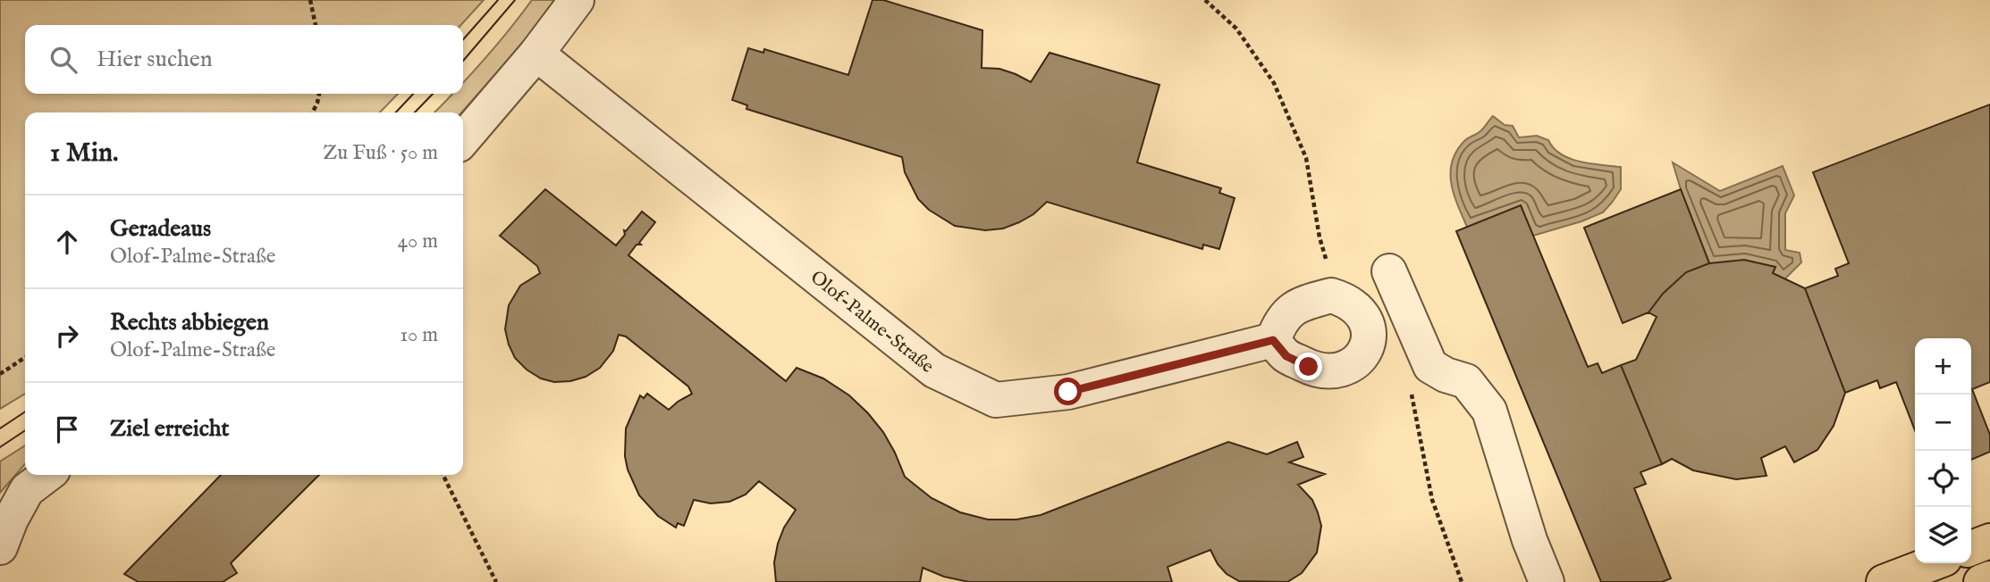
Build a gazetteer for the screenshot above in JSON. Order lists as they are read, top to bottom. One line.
{"streets":{"street":["Olof-Palme-Straße"]},"page":{"search":"Hier suchen","heading":["1 Min.","Zu Fuß · 50 m"],"list":[["Geradeaus","Olof-Palme-Straße","40 m"],["Rechts abbiegen","Olof-Palme-Straße","10 m"],"Ziel erreicht"],"map_buttons":["+","−"]}}
